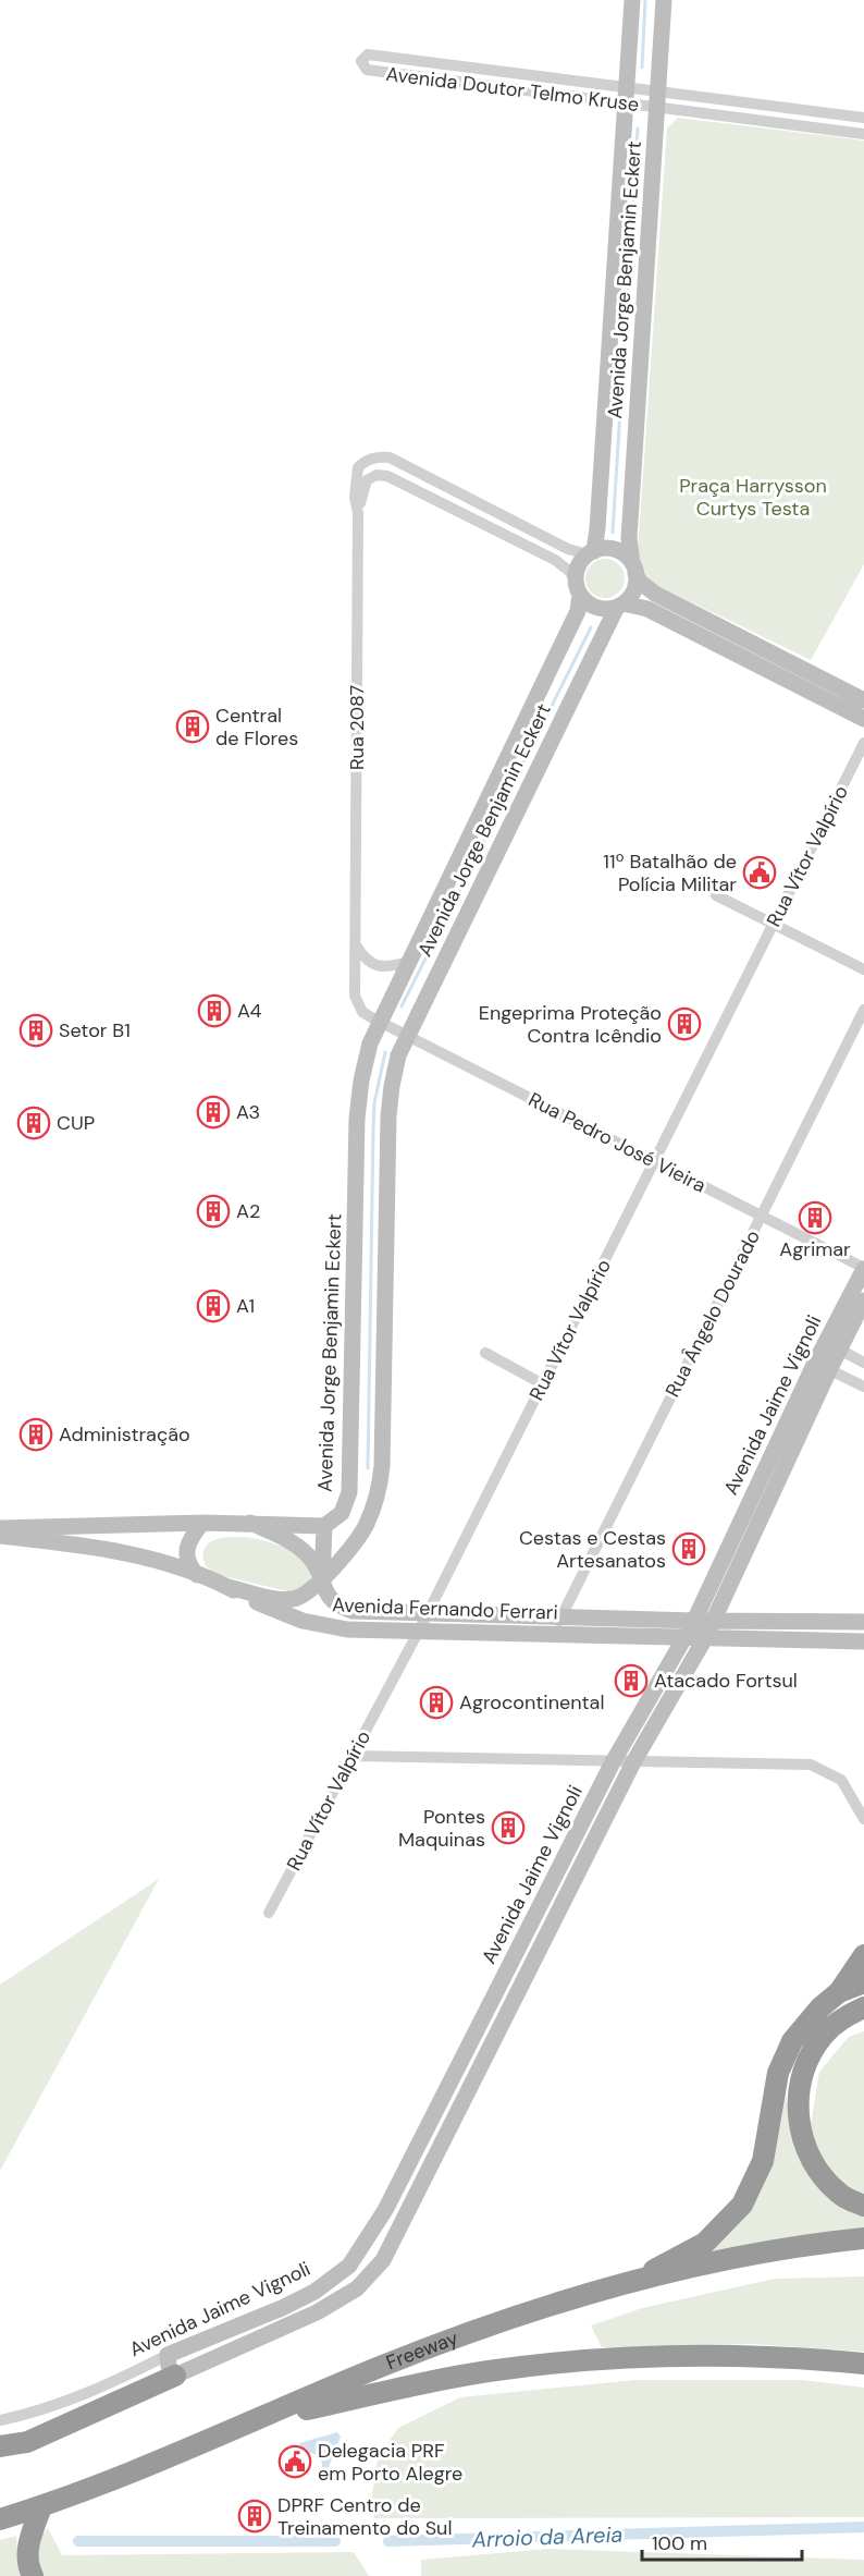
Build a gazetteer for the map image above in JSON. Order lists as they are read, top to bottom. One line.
{"streets":{"highway":["Freeway"],"street":["Avenida Doutor Telmo Kruse","Avenida Jorge Benjamin Eckert","Rua 2087","Rua Vítor Valpírio","Rua Pedro José Vieira","Rua Ângelo Dourado","Avenida Jaime Vignoli","Avenida Fernando Ferrari"]},"crossings":[["Avenida Doutor Telmo Kruse","Avenida Jorge Benjamin Eckert"],["Avenida Jorge Benjamin Eckert","Rua 2087"],["Avenida Jorge Benjamin Eckert","Rua Pedro José Vieira"],["Avenida Jorge Benjamin Eckert","Avenida Fernando Ferrari"],["Rua 2087","Rua Pedro José Vieira"],["Rua Vítor Valpírio","Rua Pedro José Vieira"],["Rua Vítor Valpírio","Avenida Fernando Ferrari"],["Rua Pedro José Vieira","Rua Ângelo Dourado"],["Rua Pedro José Vieira","Avenida Jaime Vignoli"],["Rua Ângelo Dourado","Avenida Fernando Ferrari"],["Avenida Jaime Vignoli","Avenida Fernando Ferrari"]],"water":["Arroio da Areia"],"parks":["Praça Harrysson Curtys Testa"],"places":{"building":["Central de Flores","A4","Engeprima Proteção Contra Icêndio","Setor B1","A3","CUP","A2","Agrimar","A1","Administração","Cestas e Cestas Artesanatos","Atacado Fortsul","Agrocontinental","Pontes Maquinas","DPRF Centro de Treinamento do Sul"],"public building":["11º Batalhão de Polícia Militar","Delegacia PRF em Porto Alegre"]},"scale_bar":"100 m"}
